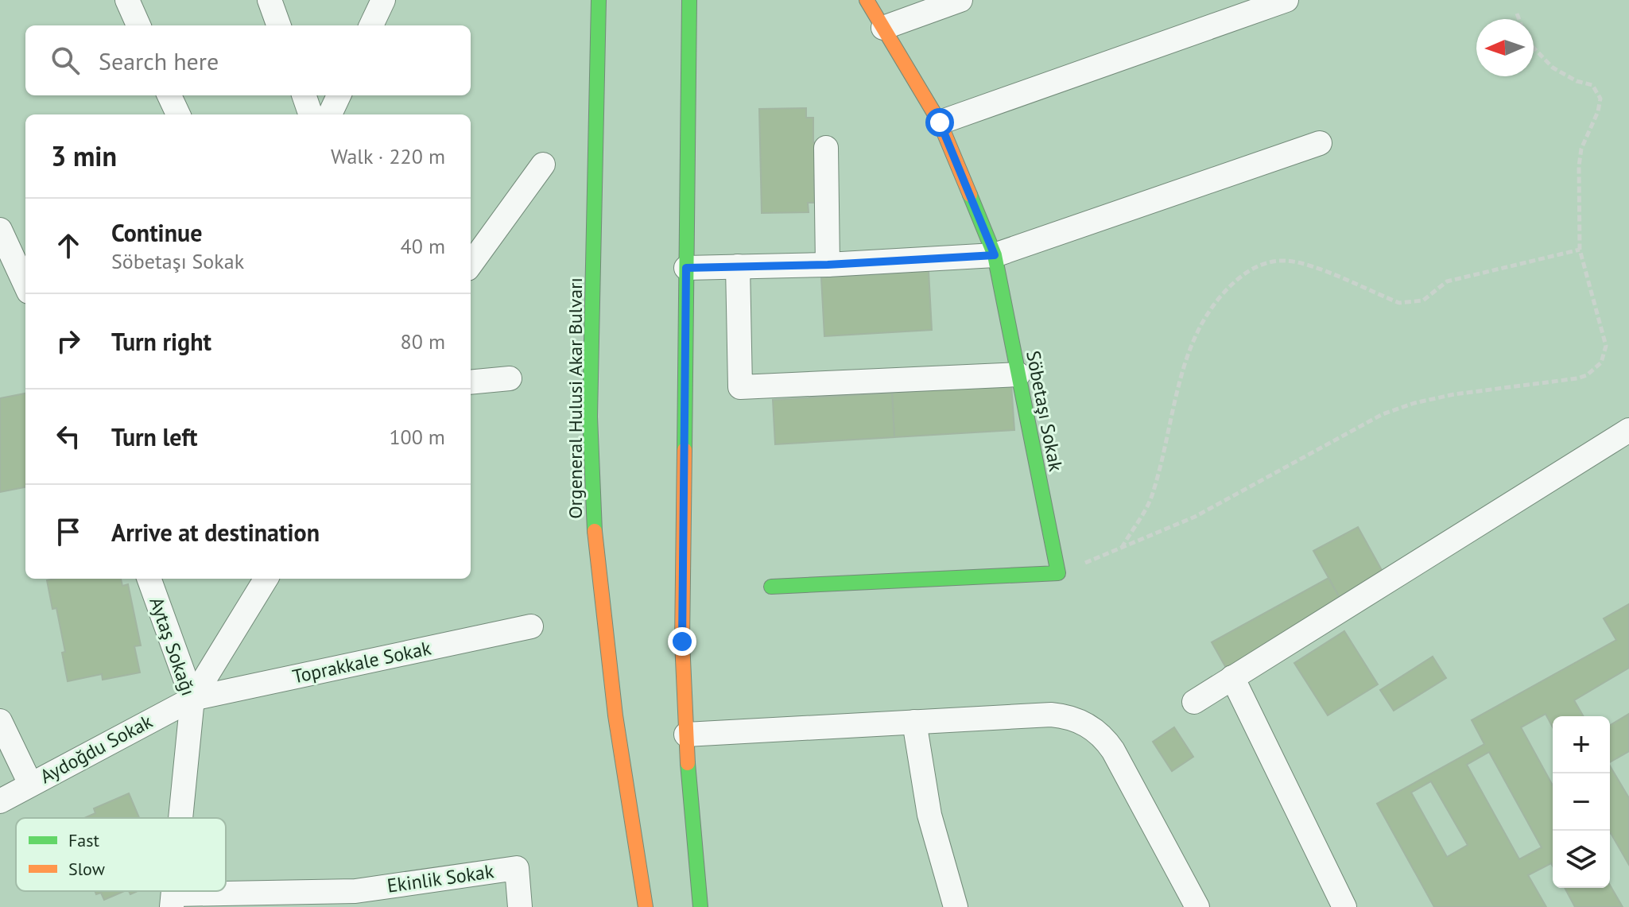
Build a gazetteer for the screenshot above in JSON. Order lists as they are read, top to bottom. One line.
{"streets":{"main road":["Orgeneral Hulusi Akar Bulvarı","Söbetaşı Sokak"],"street":["Aytaş Sokağı","Toprakkale Sokak","Aydoğdu Sokak","Ekinlik Sokak"]},"crossings":[["Aytaş Sokağı","Toprakkale Sokak"],["Aytaş Sokağı","Aydoğdu Sokak"],["Toprakkale Sokak","Aydoğdu Sokak"]],"legend":["Fast","Slow"],"north":"left","page":{"search":"Search here","heading":["3 min","Walk · 220 m"],"list":[["Continue","Söbetaşı Sokak","40 m"],["Turn right","80 m"],["Turn left","100 m"],"Arrive at destination"],"map_buttons":["+","−"]}}
